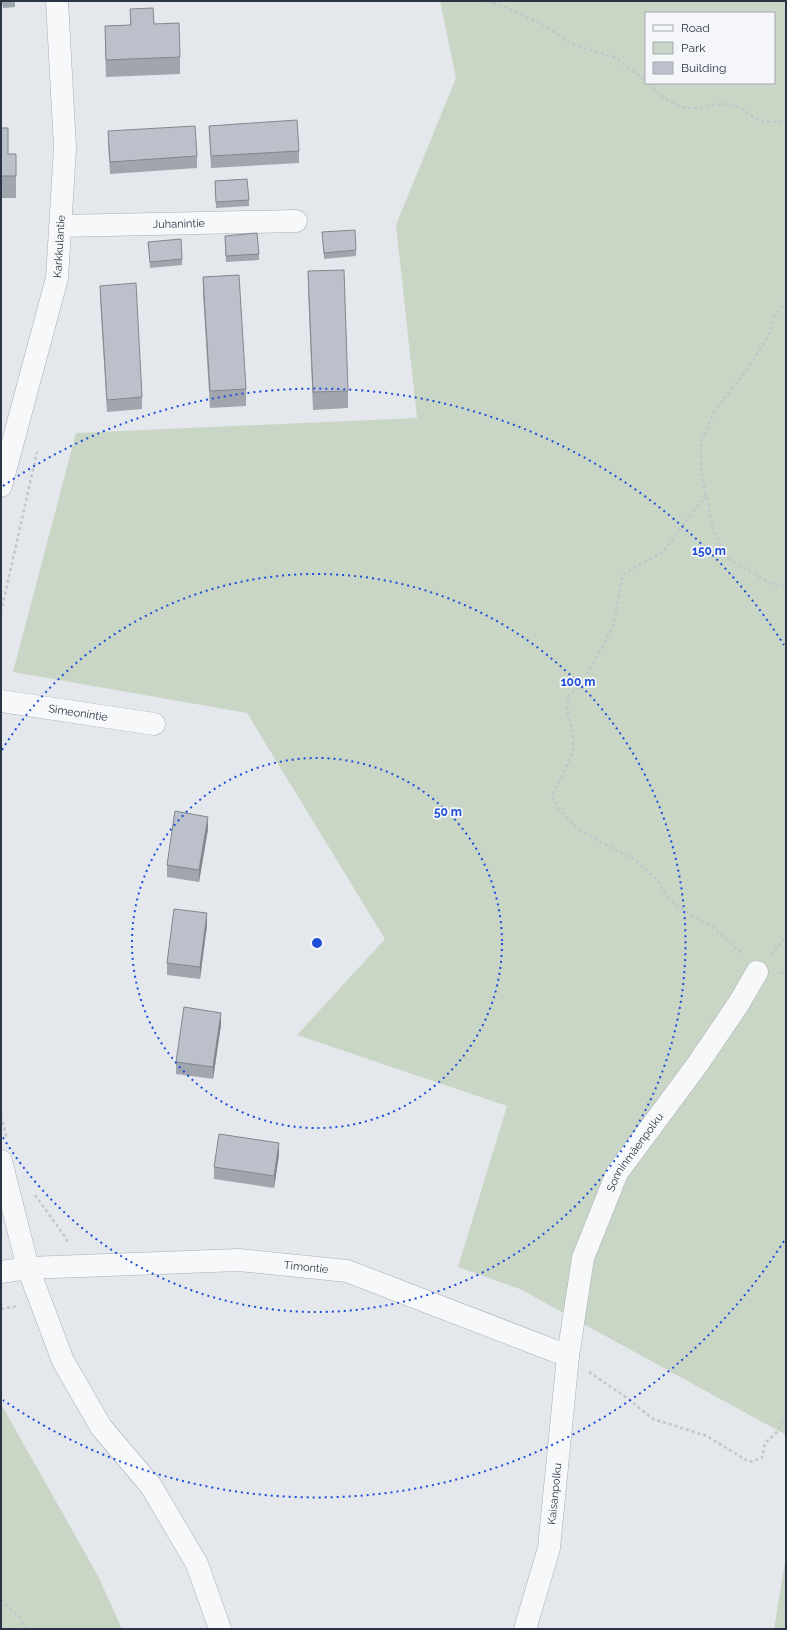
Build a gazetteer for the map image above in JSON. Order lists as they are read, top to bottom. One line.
{"streets":{"street":["Juhanintie","Karkkulantie","Simeonintie","Sonninmäenpolku","Timontie","Kaisanpolku"]},"crossings":[["Juhanintie","Karkkulantie"],["Sonninmäenpolku","Timontie"],["Sonninmäenpolku","Kaisanpolku"],["Timontie","Kaisanpolku"]],"legend":["Road","Park","Building"],"rings":["150 m","100 m","50 m"]}
